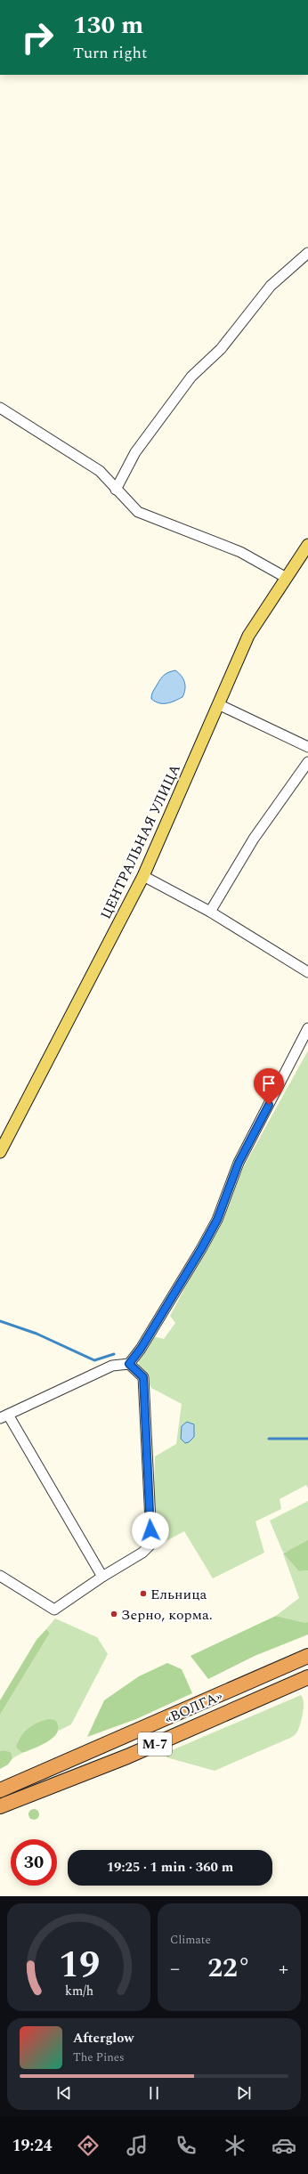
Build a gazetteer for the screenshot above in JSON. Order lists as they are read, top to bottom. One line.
{"streets":{"highway":["«ВОЛГА»","М-7"],"main road":["ЦЕНТРАЛЬНАЯ УЛИЦА"]},"places":["Ельница","Зерно, корма."],"page":{"turn":["130 m","Turn right"],"limit":"30","trip":"19:25 · 1 min · 360 m","tile":"Climate","heat":["−","22°","+"],"song":["Afterglow","The Pines"],"tabs":"19:24","gauge":["19","km/h"]}}
